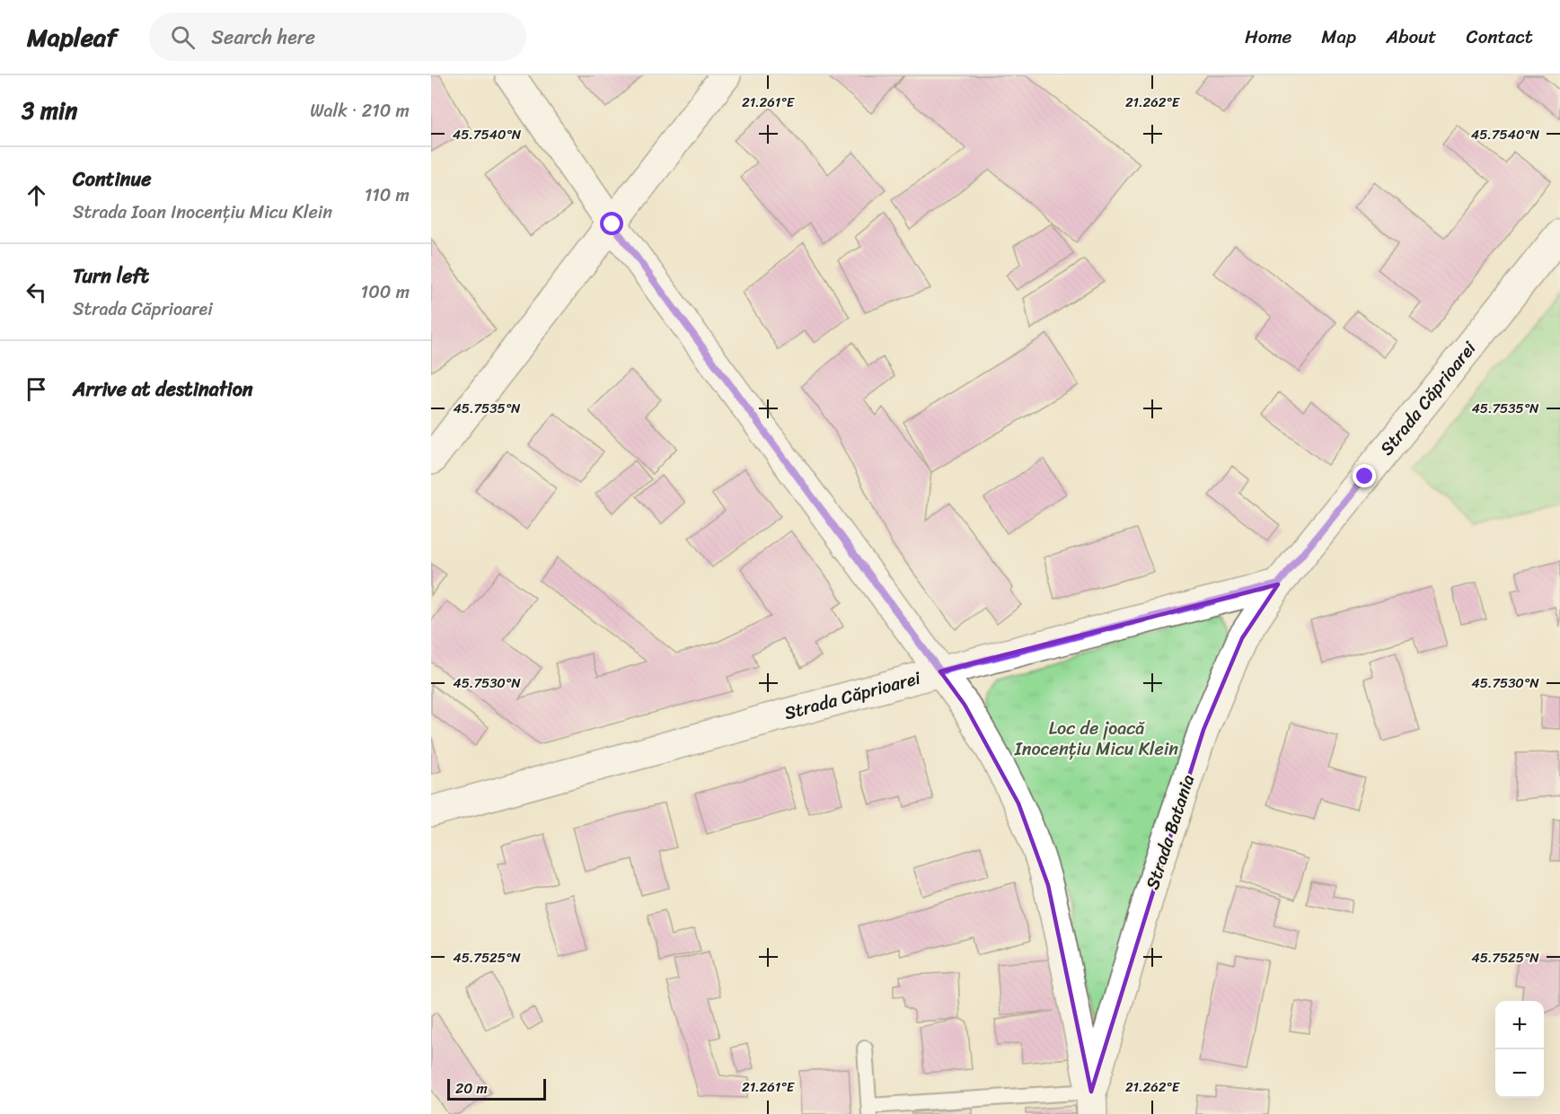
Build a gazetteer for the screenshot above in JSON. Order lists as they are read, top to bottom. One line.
{"streets":{"street":["Strada Căprioarei","Strada Batania"]},"crossings":[["Strada Căprioarei","Strada Batania"]],"parks":["Loc de joacă Inocențiu Micu Klein"],"scale_bar":"20 m","page":{"header":"Mapleaf","search":"Search here","nav":["Home","Map","About","Contact"],"heading":["3 min","Walk · 210 m"],"list":[["Continue","Strada Ioan Inocențiu Micu Klein","110 m"],["Turn left","Strada Căprioarei","100 m"],"Arrive at destination"],"map_buttons":["+","−"],"scale":"20 m"},"coordinates":["21.261°E","21.262°E","45.7540°N","45.7535°N","45.7530°N","45.7525°N"]}
